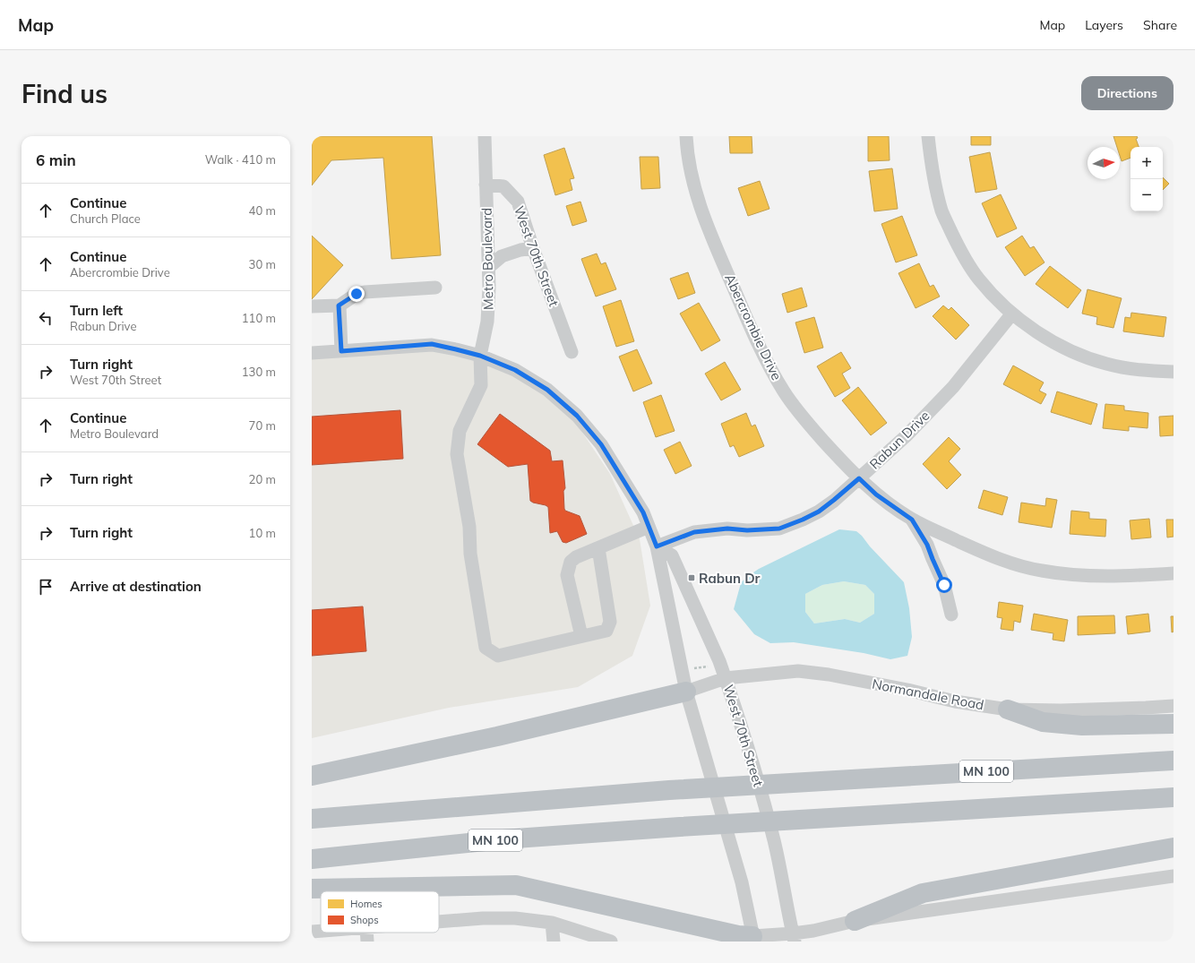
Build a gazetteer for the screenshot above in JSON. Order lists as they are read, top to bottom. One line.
{"streets":{"highway":["MN 100"],"street":["West 70th Street","Metro Boulevard","Abercrombie Drive","Rabun Drive","Normandale Road"]},"crossings":[["West 70th Street","Metro Boulevard"],["West 70th Street","Rabun Drive"],["West 70th Street","Normandale Road"],["Abercrombie Drive","Rabun Drive"]],"places":{"transit":["Rabun Dr"]},"legend":["Homes","Shops"],"north":"right","page":{"header":"Map","nav":["Map","Layers","Share"],"buttons":"Directions","title":"Find us","heading":["6 min","Walk · 410 m"],"map_buttons":["+","−"],"list":[["Continue","Church Place","40 m"],["Continue","Abercrombie Drive","30 m"],["Turn left","Rabun Drive","110 m"],["Turn right","West 70th Street","130 m"],["Continue","Metro Boulevard","70 m"],["Turn right","20 m"],["Turn right","10 m"],"Arrive at destination"]}}
